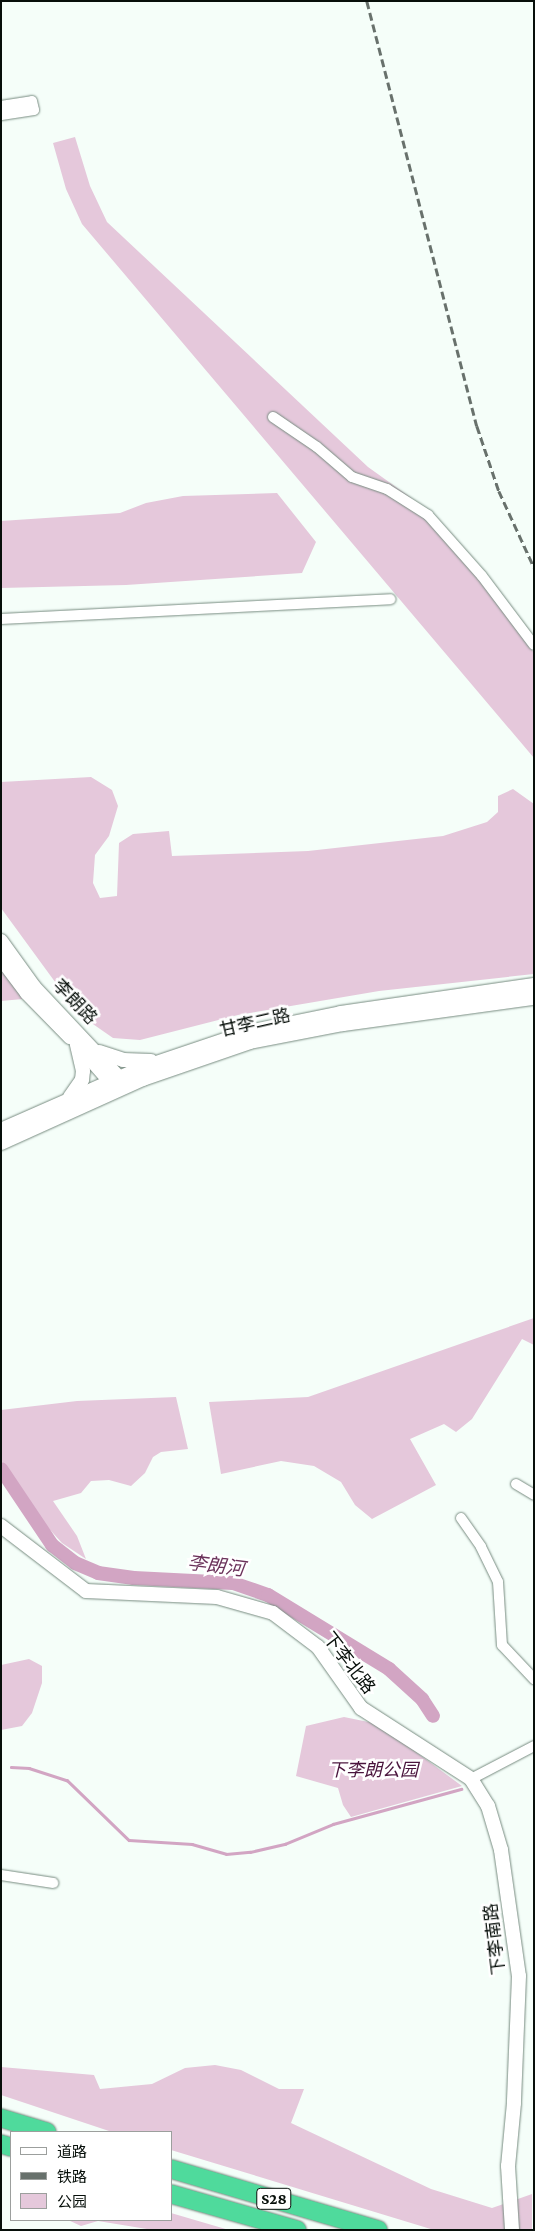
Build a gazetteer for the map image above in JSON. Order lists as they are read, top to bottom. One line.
{"streets":{"highway":["S28"],"main road":["李朗路","甘李二路","下李北路","下李南路"]},"crossings":[["李朗路","甘李二路"],["下李北路","下李南路"]],"water":["李朗河"],"parks":["下李朗公园"],"legend":["道路","铁路","公园"]}
